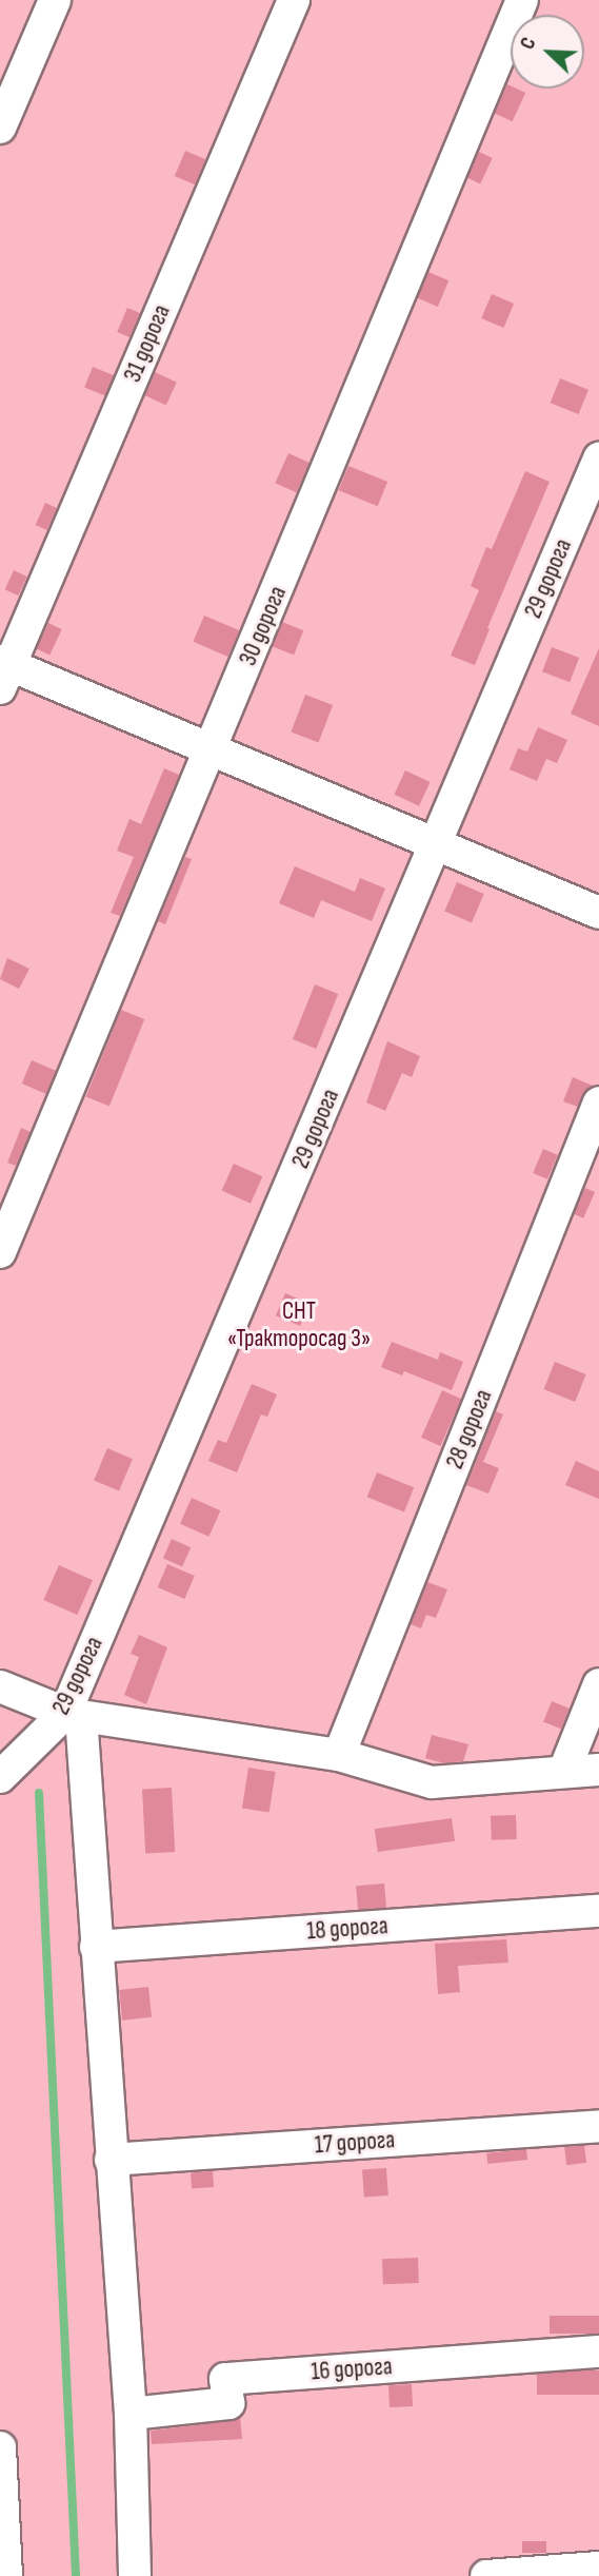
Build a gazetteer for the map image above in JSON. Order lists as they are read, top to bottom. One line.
{"streets":{"street":["31 дорога","29 дорога","30 дорога","28 дорога","18 дорога","17 дорога","16 дорога"]},"parks":["СНТ «Тракторосад 3»"],"north":"top left"}
